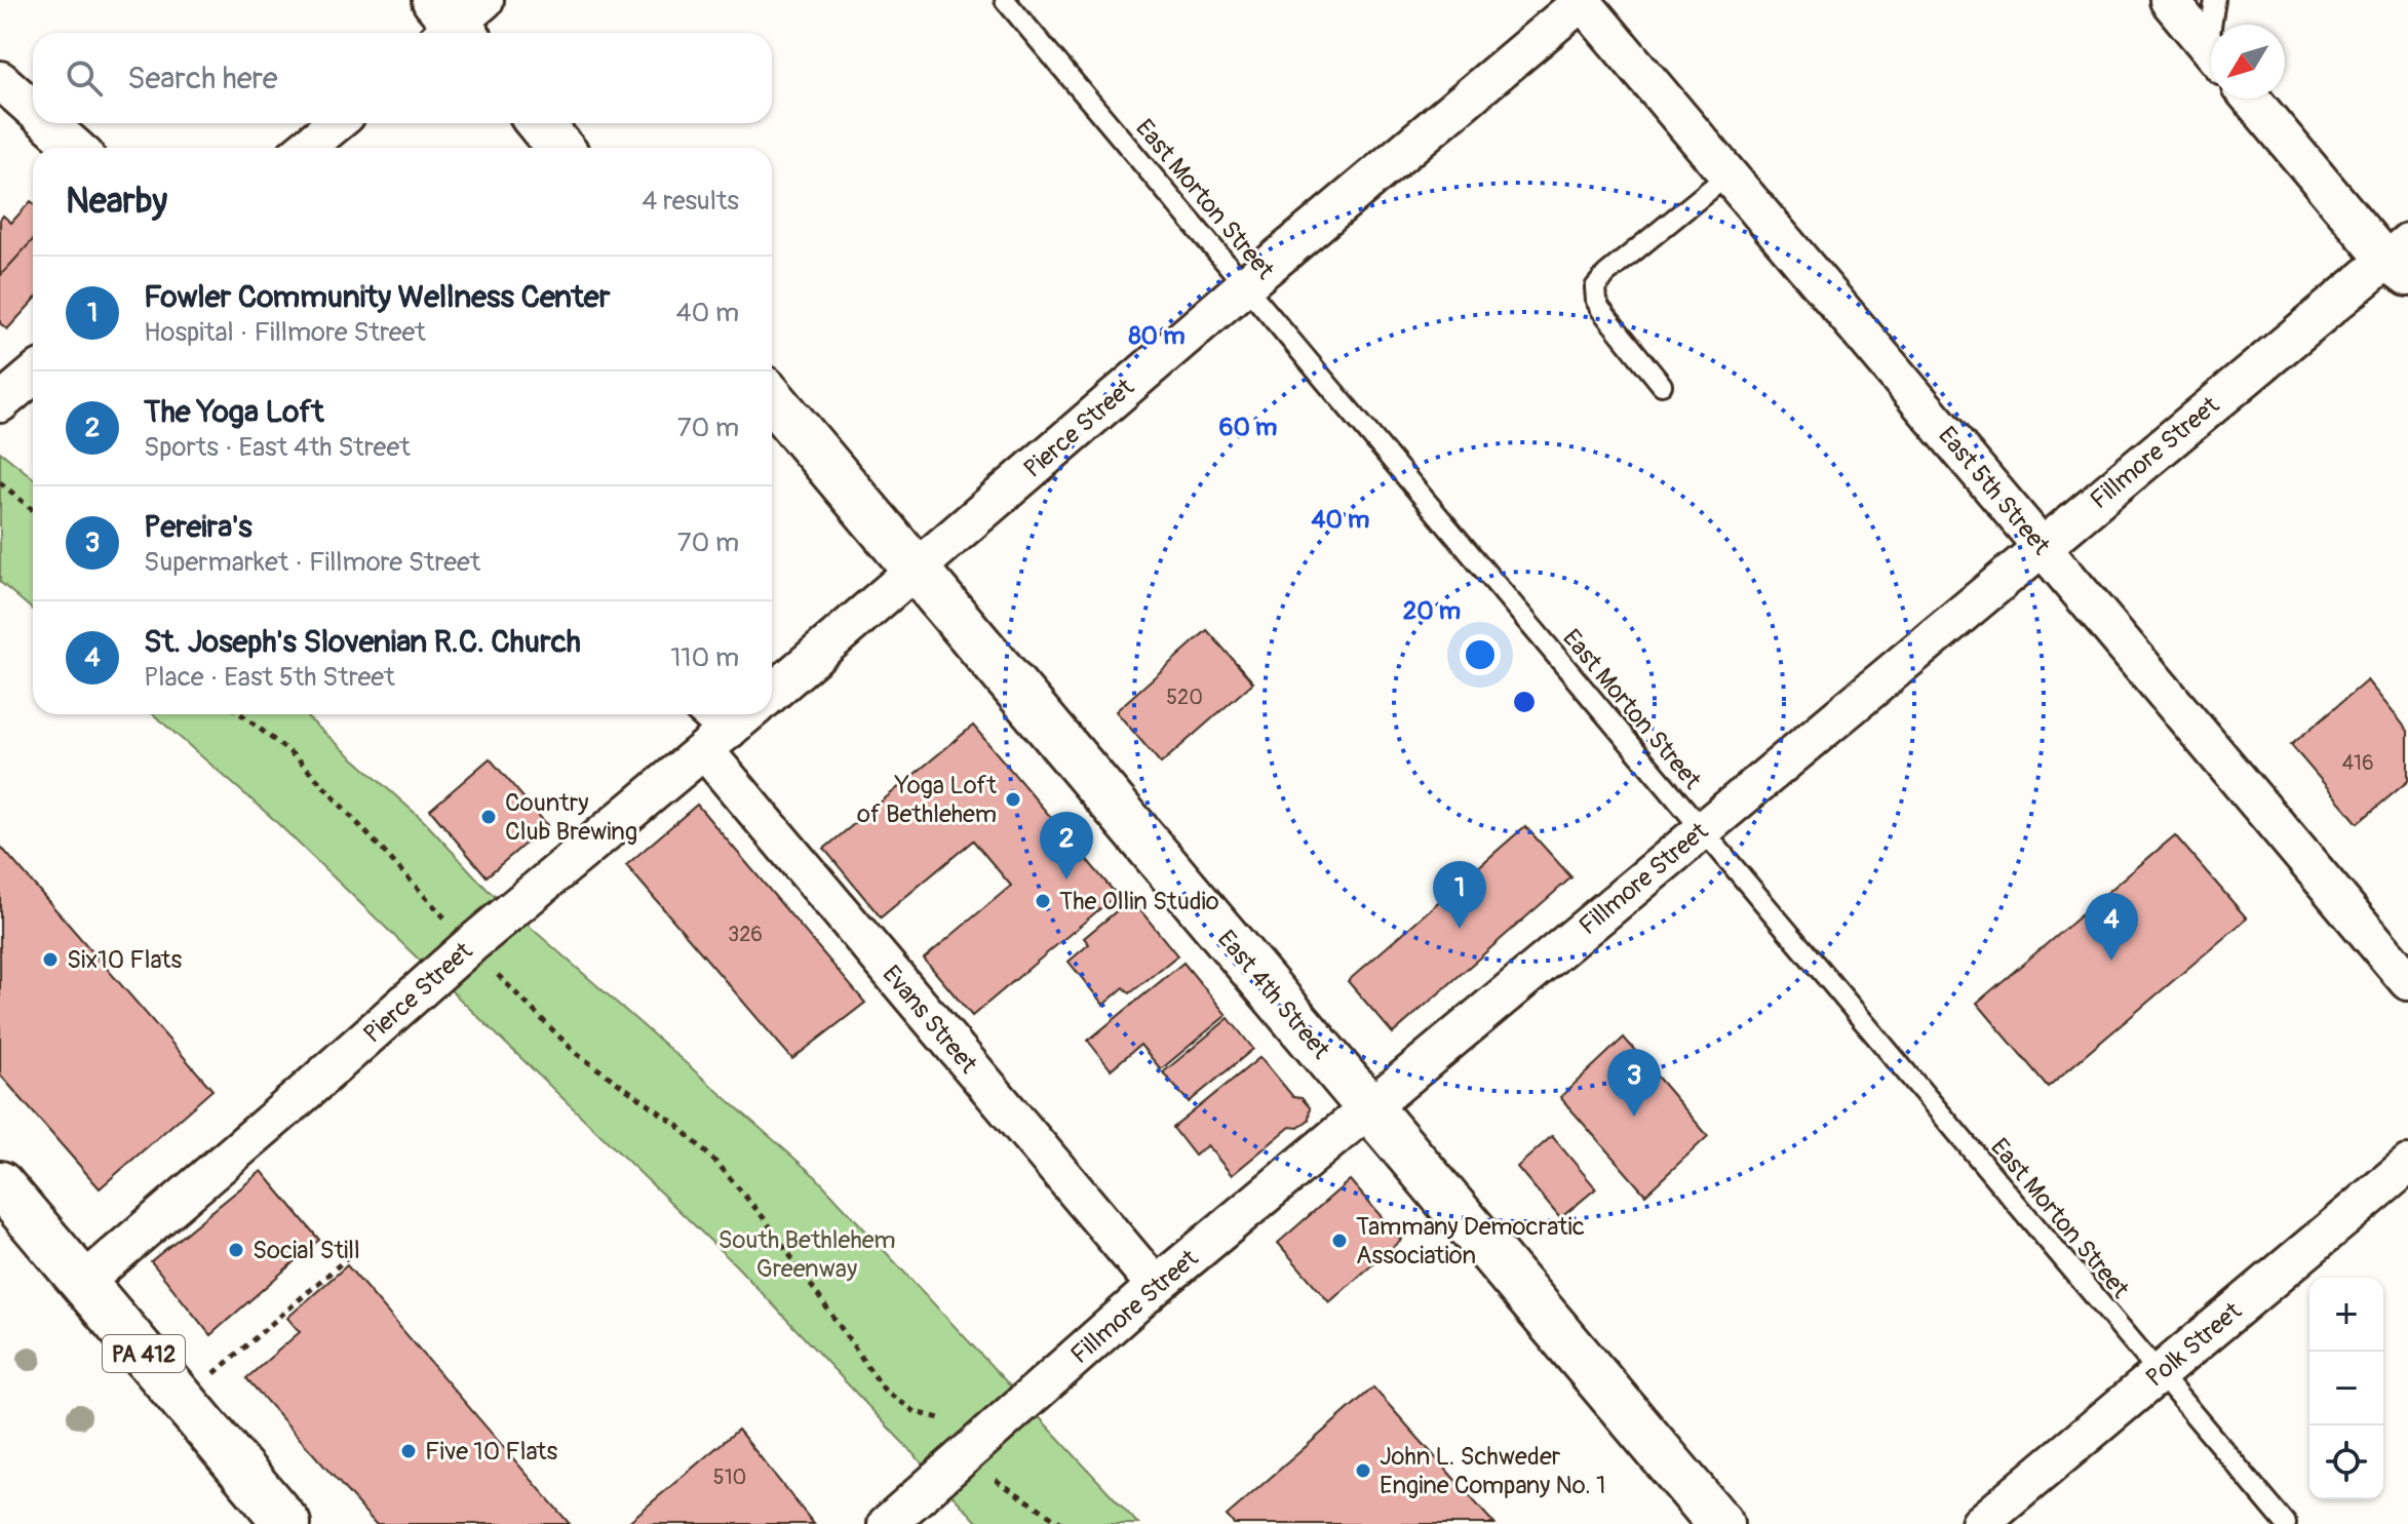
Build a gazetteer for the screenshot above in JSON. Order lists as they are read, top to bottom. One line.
{"streets":{"main road":["East 4th Street","PA 412"],"street":["Pierce Street","Fillmore Street","East 5th Street","Evans Street","Polk Street"],"lane":["East Morton Street"]},"crossings":[["East Morton Street","Pierce Street"],["East Morton Street","Fillmore Street"],["East Morton Street","Polk Street"],["Pierce Street","East 5th Street"],["Pierce Street","East 4th Street"],["Pierce Street","Evans Street"],["Pierce Street","PA 412"],["Fillmore Street","East 5th Street"],["Fillmore Street","East 4th Street"],["Fillmore Street","Evans Street"]],"parks":["South Bethlehem Greenway"],"places":["Yoga Loft of Bethlehem","Country Club Brewing","The Ollin Studio","Six10 Flats","Tammany Democratic Association","Social Still","Five 10 Flats","John L. Schweder Engine Company No. 1"],"house_numbers":["520","416","326","510"],"north":"bottom left","page":{"search":"Search here","heading":["Nearby","4 results"],"list":[{"mark":"1","name":"Fowler Community Wellness Center","note":"Hospital · Fillmore Street","value":"40 m"},{"mark":"2","name":"The Yoga Loft","note":"Sports · East 4th Street","value":"70 m"},{"mark":"3","name":"Pereira's","note":"Supermarket · Fillmore Street","value":"70 m"},{"mark":"4","name":"St. Joseph's Slovenian R.C. Church","note":"Place · East 5th Street","value":"110 m"}],"pins":["2","1","4","3"],"map_buttons":["+","−"]},"rings":["80 m","60 m","40 m","20 m"]}
